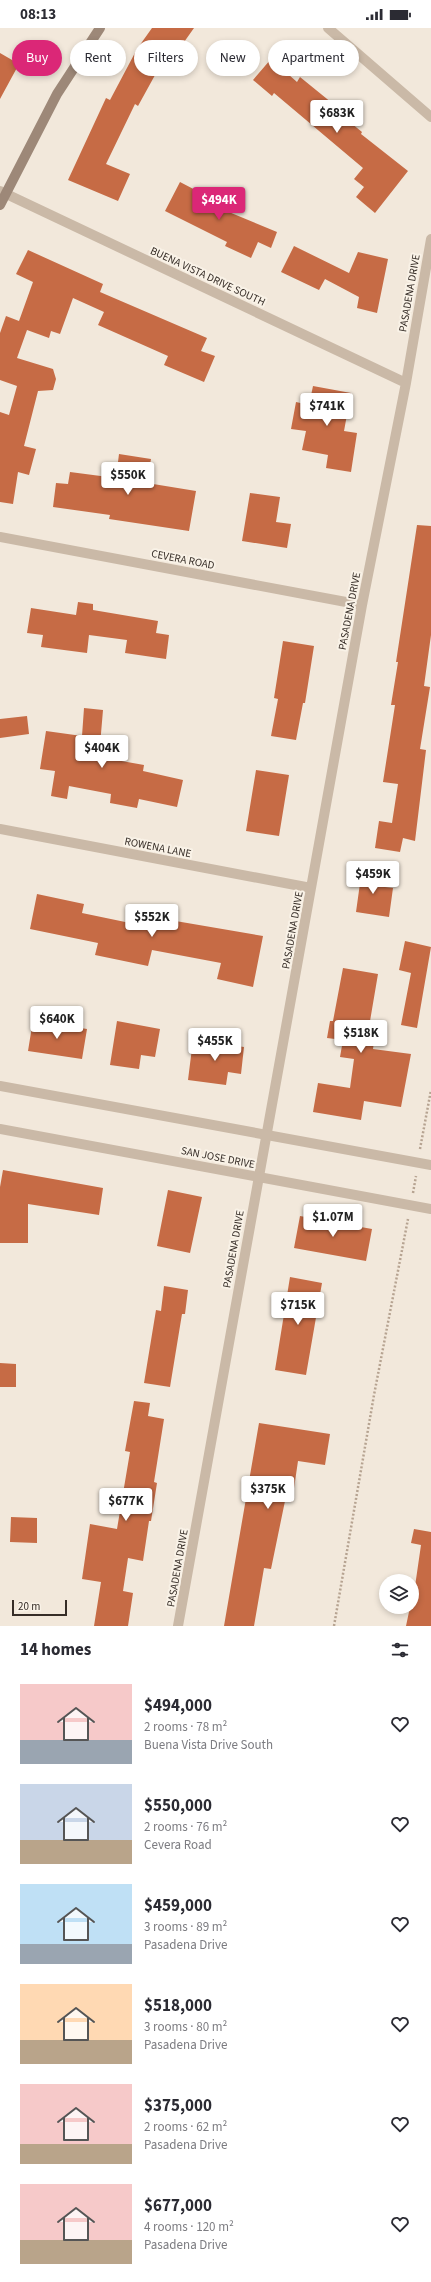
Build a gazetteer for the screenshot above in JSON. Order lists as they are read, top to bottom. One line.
{"streets":{"street":["BUENA VISTA DRIVE SOUTH","PASADENA DRIVE","CEVERA ROAD","ROWENA LANE","SAN JOSE DRIVE"]},"crossings":[["BUENA VISTA DRIVE SOUTH","PASADENA DRIVE"],["PASADENA DRIVE","CEVERA ROAD"],["PASADENA DRIVE","ROWENA LANE"],["PASADENA DRIVE","SAN JOSE DRIVE"]],"scale_bar":"20 m","page":{"status":"08:13","chip":["Buy","Rent","Filters","New","Apartment"],"price":["$683K","$494K","$741K","$550K","$404K","$459K","$552K","$640K","$518K","$455K","$1.07M","$715K","$375K","$677K"],"scale":"20 m","heading":"14 homes","list":[{"name":"$494,000","note":"2 rooms · 78 m² · Buena Vista Drive South"},{"name":"$550,000","note":"2 rooms · 76 m² · Cevera Road"},{"name":"$459,000","note":"3 rooms · 89 m² · Pasadena Drive"},{"name":"$518,000","note":"3 rooms · 80 m² · Pasadena Drive"},{"name":"$375,000","note":"2 rooms · 62 m² · Pasadena Drive"},{"name":"$677,000","note":"4 rooms · 120 m² · Pasadena Drive"}]}}
